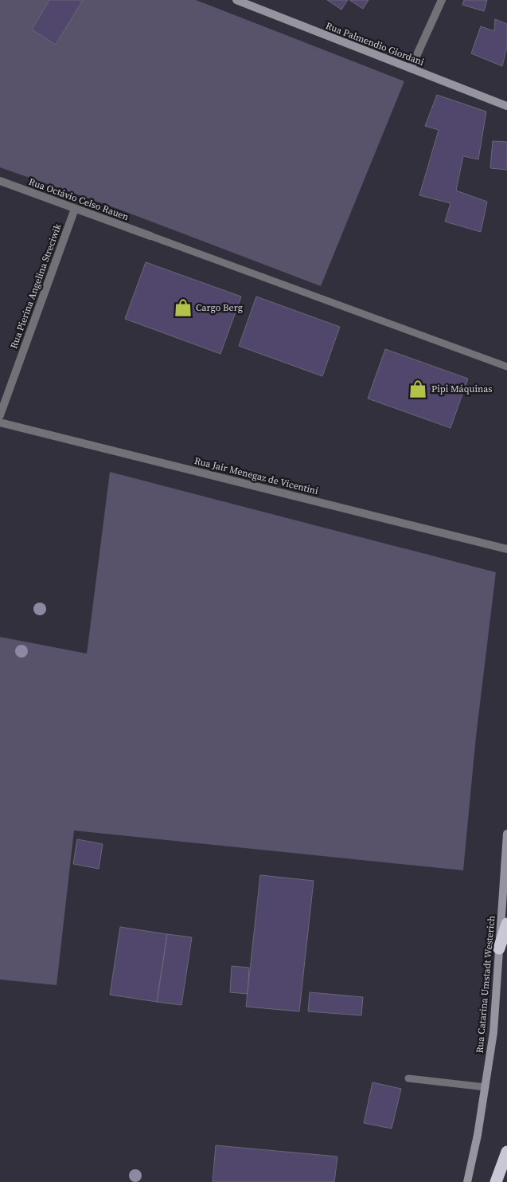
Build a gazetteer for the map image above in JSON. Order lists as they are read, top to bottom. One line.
{"streets":{"street":["Rua Palmendio Giordani","Rua Octávio Celso Rauen","Rua Pierina Angelina Streciwik","Rua Jair Menegaz de Vicentini","Rua Catarina Umstadt Westerich"]},"crossings":[["Rua Octávio Celso Rauen","Rua Pierina Angelina Streciwik"]],"places":{"shop":["Cargo Berg","Pipi Máquinas"]}}
